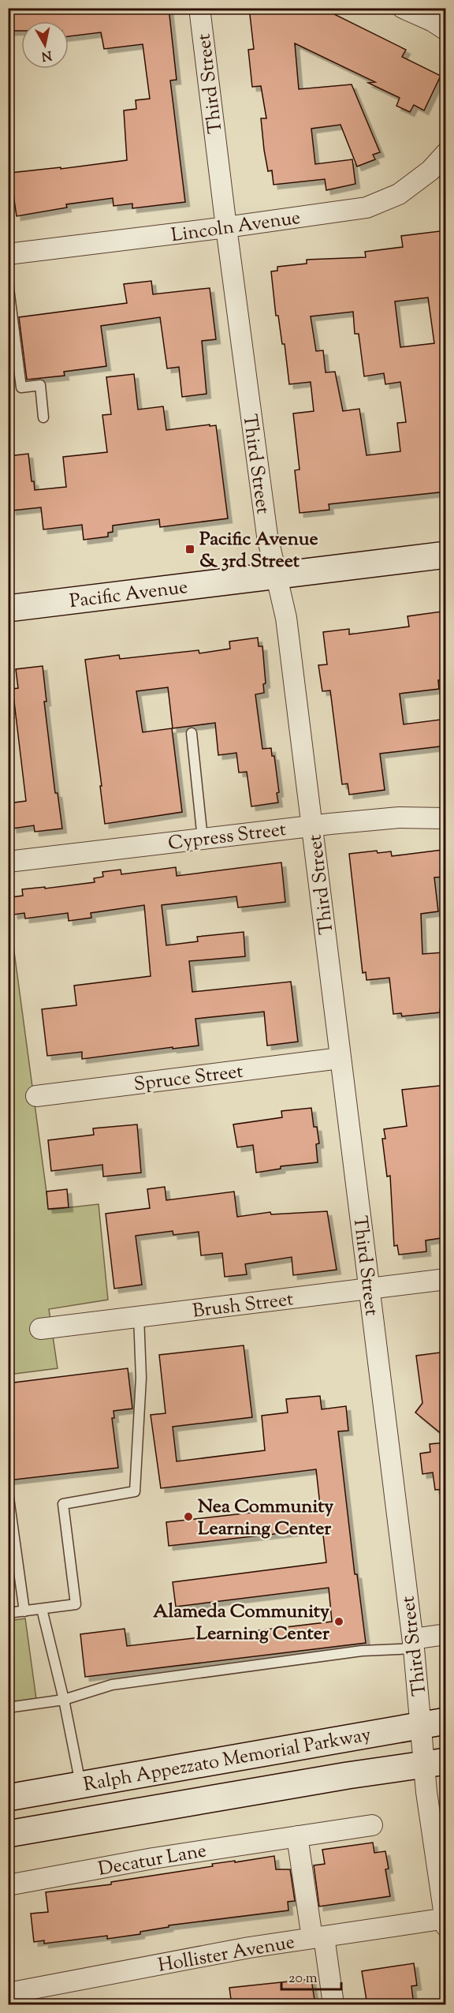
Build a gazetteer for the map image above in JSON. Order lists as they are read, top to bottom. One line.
{"streets":{"street":["Third Street","Lincoln Avenue","Pacific Avenue","Cypress Street","Spruce Street","Brush Street","Ralph Appezzato Memorial Parkway","Decatur Lane","Hollister Avenue"]},"crossings":[["Third Street","Lincoln Avenue"],["Third Street","Pacific Avenue"],["Third Street","Cypress Street"],["Third Street","Spruce Street"],["Third Street","Brush Street"],["Third Street","Ralph Appezzato Memorial Parkway"],["Third Street","Hollister Avenue"]],"places":{"transit":["Pacific Avenue & 3rd Street"],"other":["Nea Community Learning Center","Alameda Community Learning Center"]},"scale_bar":"20 m","north":"bottom"}
